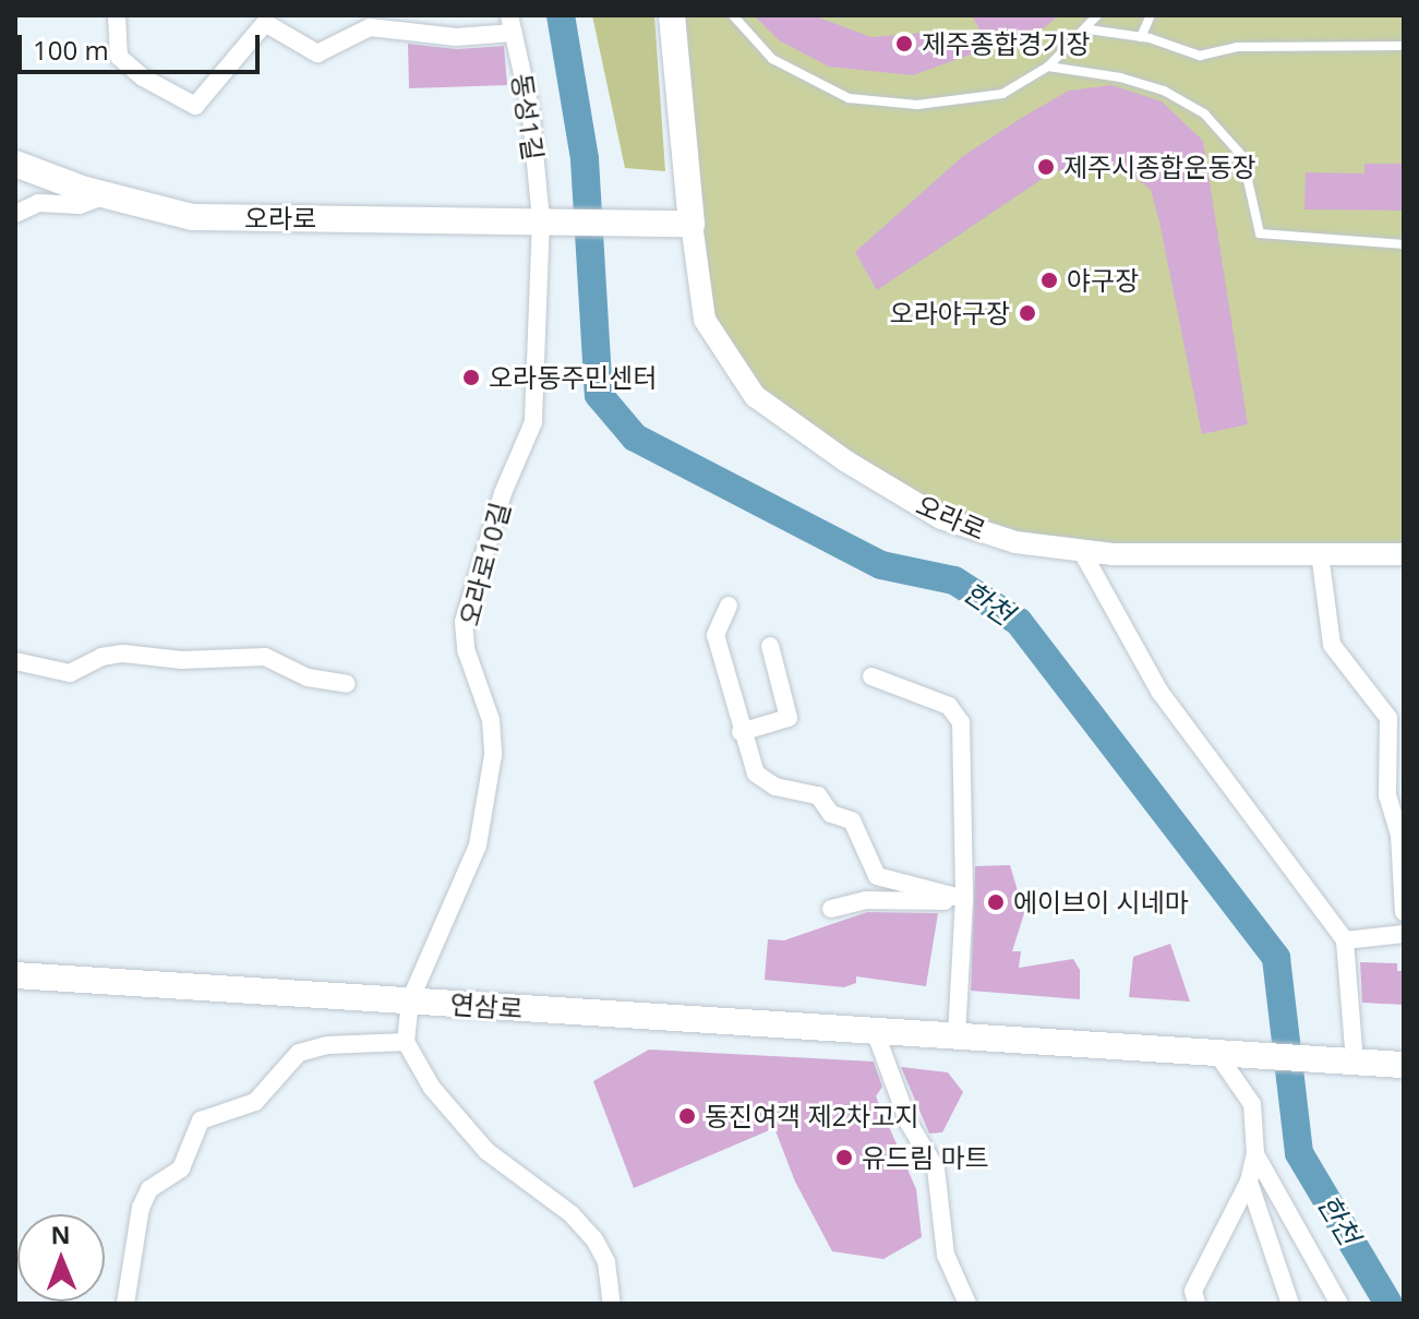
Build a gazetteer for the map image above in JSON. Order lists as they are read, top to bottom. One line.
{"streets":{"main road":["오라로","연삼로"],"street":["동성1길","오라로10길"]},"crossings":[["동성1길","오라로"],["동성1길","오라로10길"],["오라로","오라로10길"],["오라로10길","연삼로"]],"water":["한천"],"places":["제주종합경기장","제주시종합운동장","야구장","오라야구장","오라동주민센터","에이브이 시네마","동진여객 제2차고지","유드림 마트"],"scale_bar":"100 m","north":"top"}
